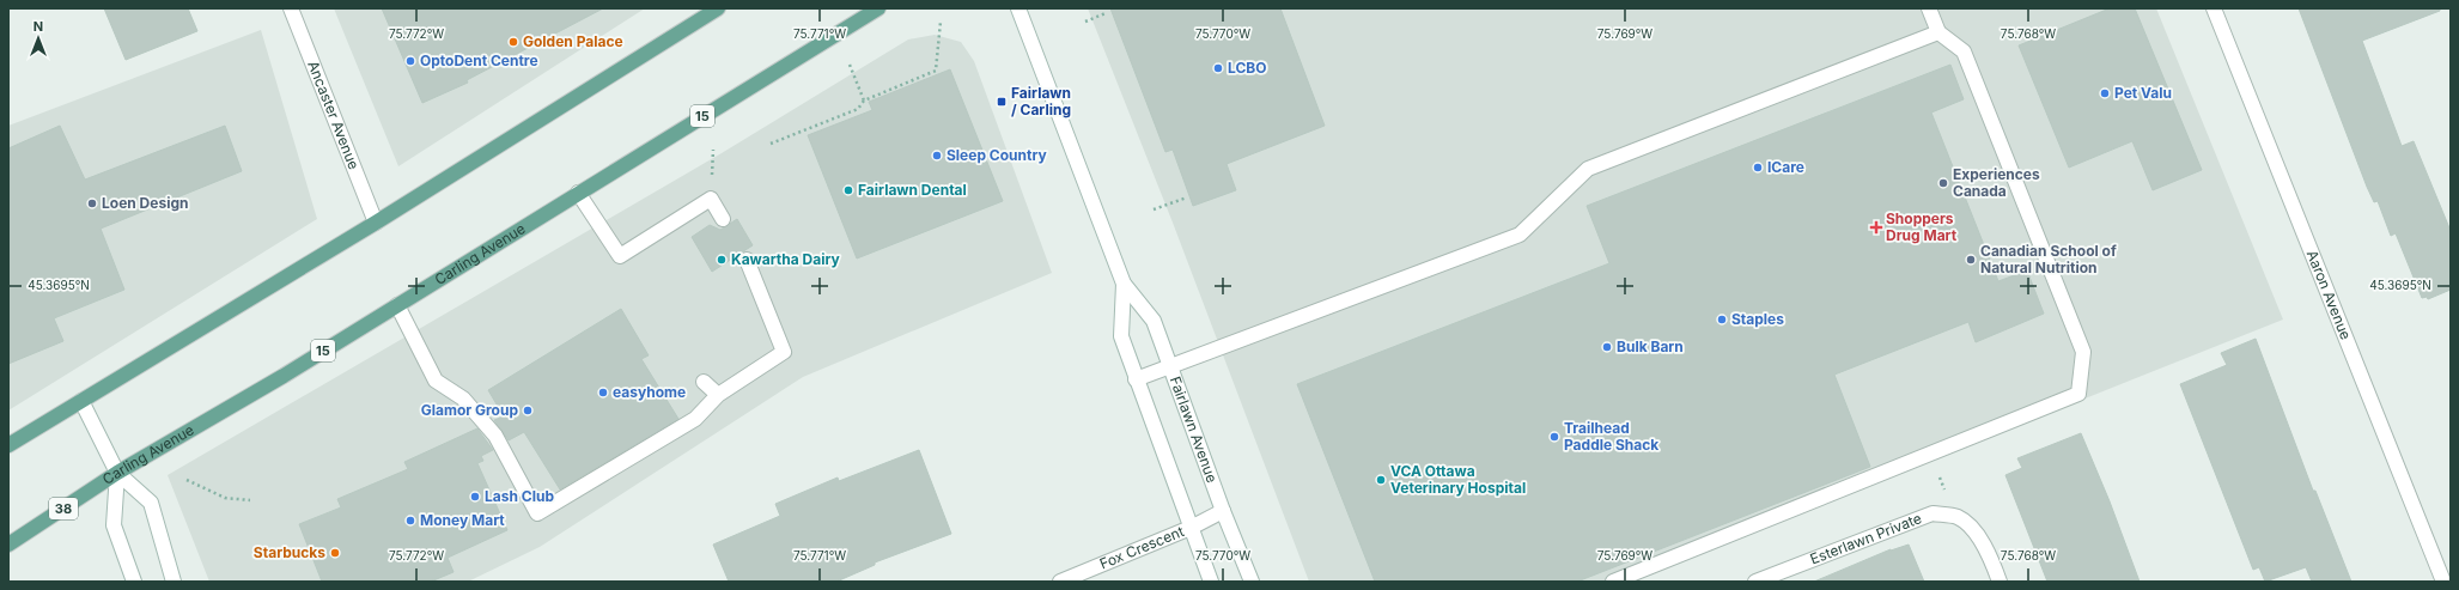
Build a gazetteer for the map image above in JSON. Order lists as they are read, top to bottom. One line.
{"streets":{"main road":["15","Carling Avenue","38"],"street":["Ancaster Avenue","Aaron Avenue","Fairlawn Avenue","Esterlawn Private","Fox Crescent"]},"crossings":[["Fairlawn Avenue","Fox Crescent"]],"places":{"other":["Golden Palace","OptoDent Centre","LCBO","Pet Valu","Sleep Country","ICare","Experiences Canada","Fairlawn Dental","Loen Design","Kawartha Dairy","Canadian School of Natural Nutrition","Staples","Bulk Barn","easyhome","Glamor Group","Trailhead Paddle Shack","VCA Ottawa Veterinary Hospital","Lash Club","Money Mart","Starbucks"],"transit":["Fairlawn / Carling"],"health":["Shoppers Drug Mart"]},"north":"top","coordinates":["75.772°W","75.771°W","75.770°W","75.769°W","75.768°W","45.3695°N"]}
